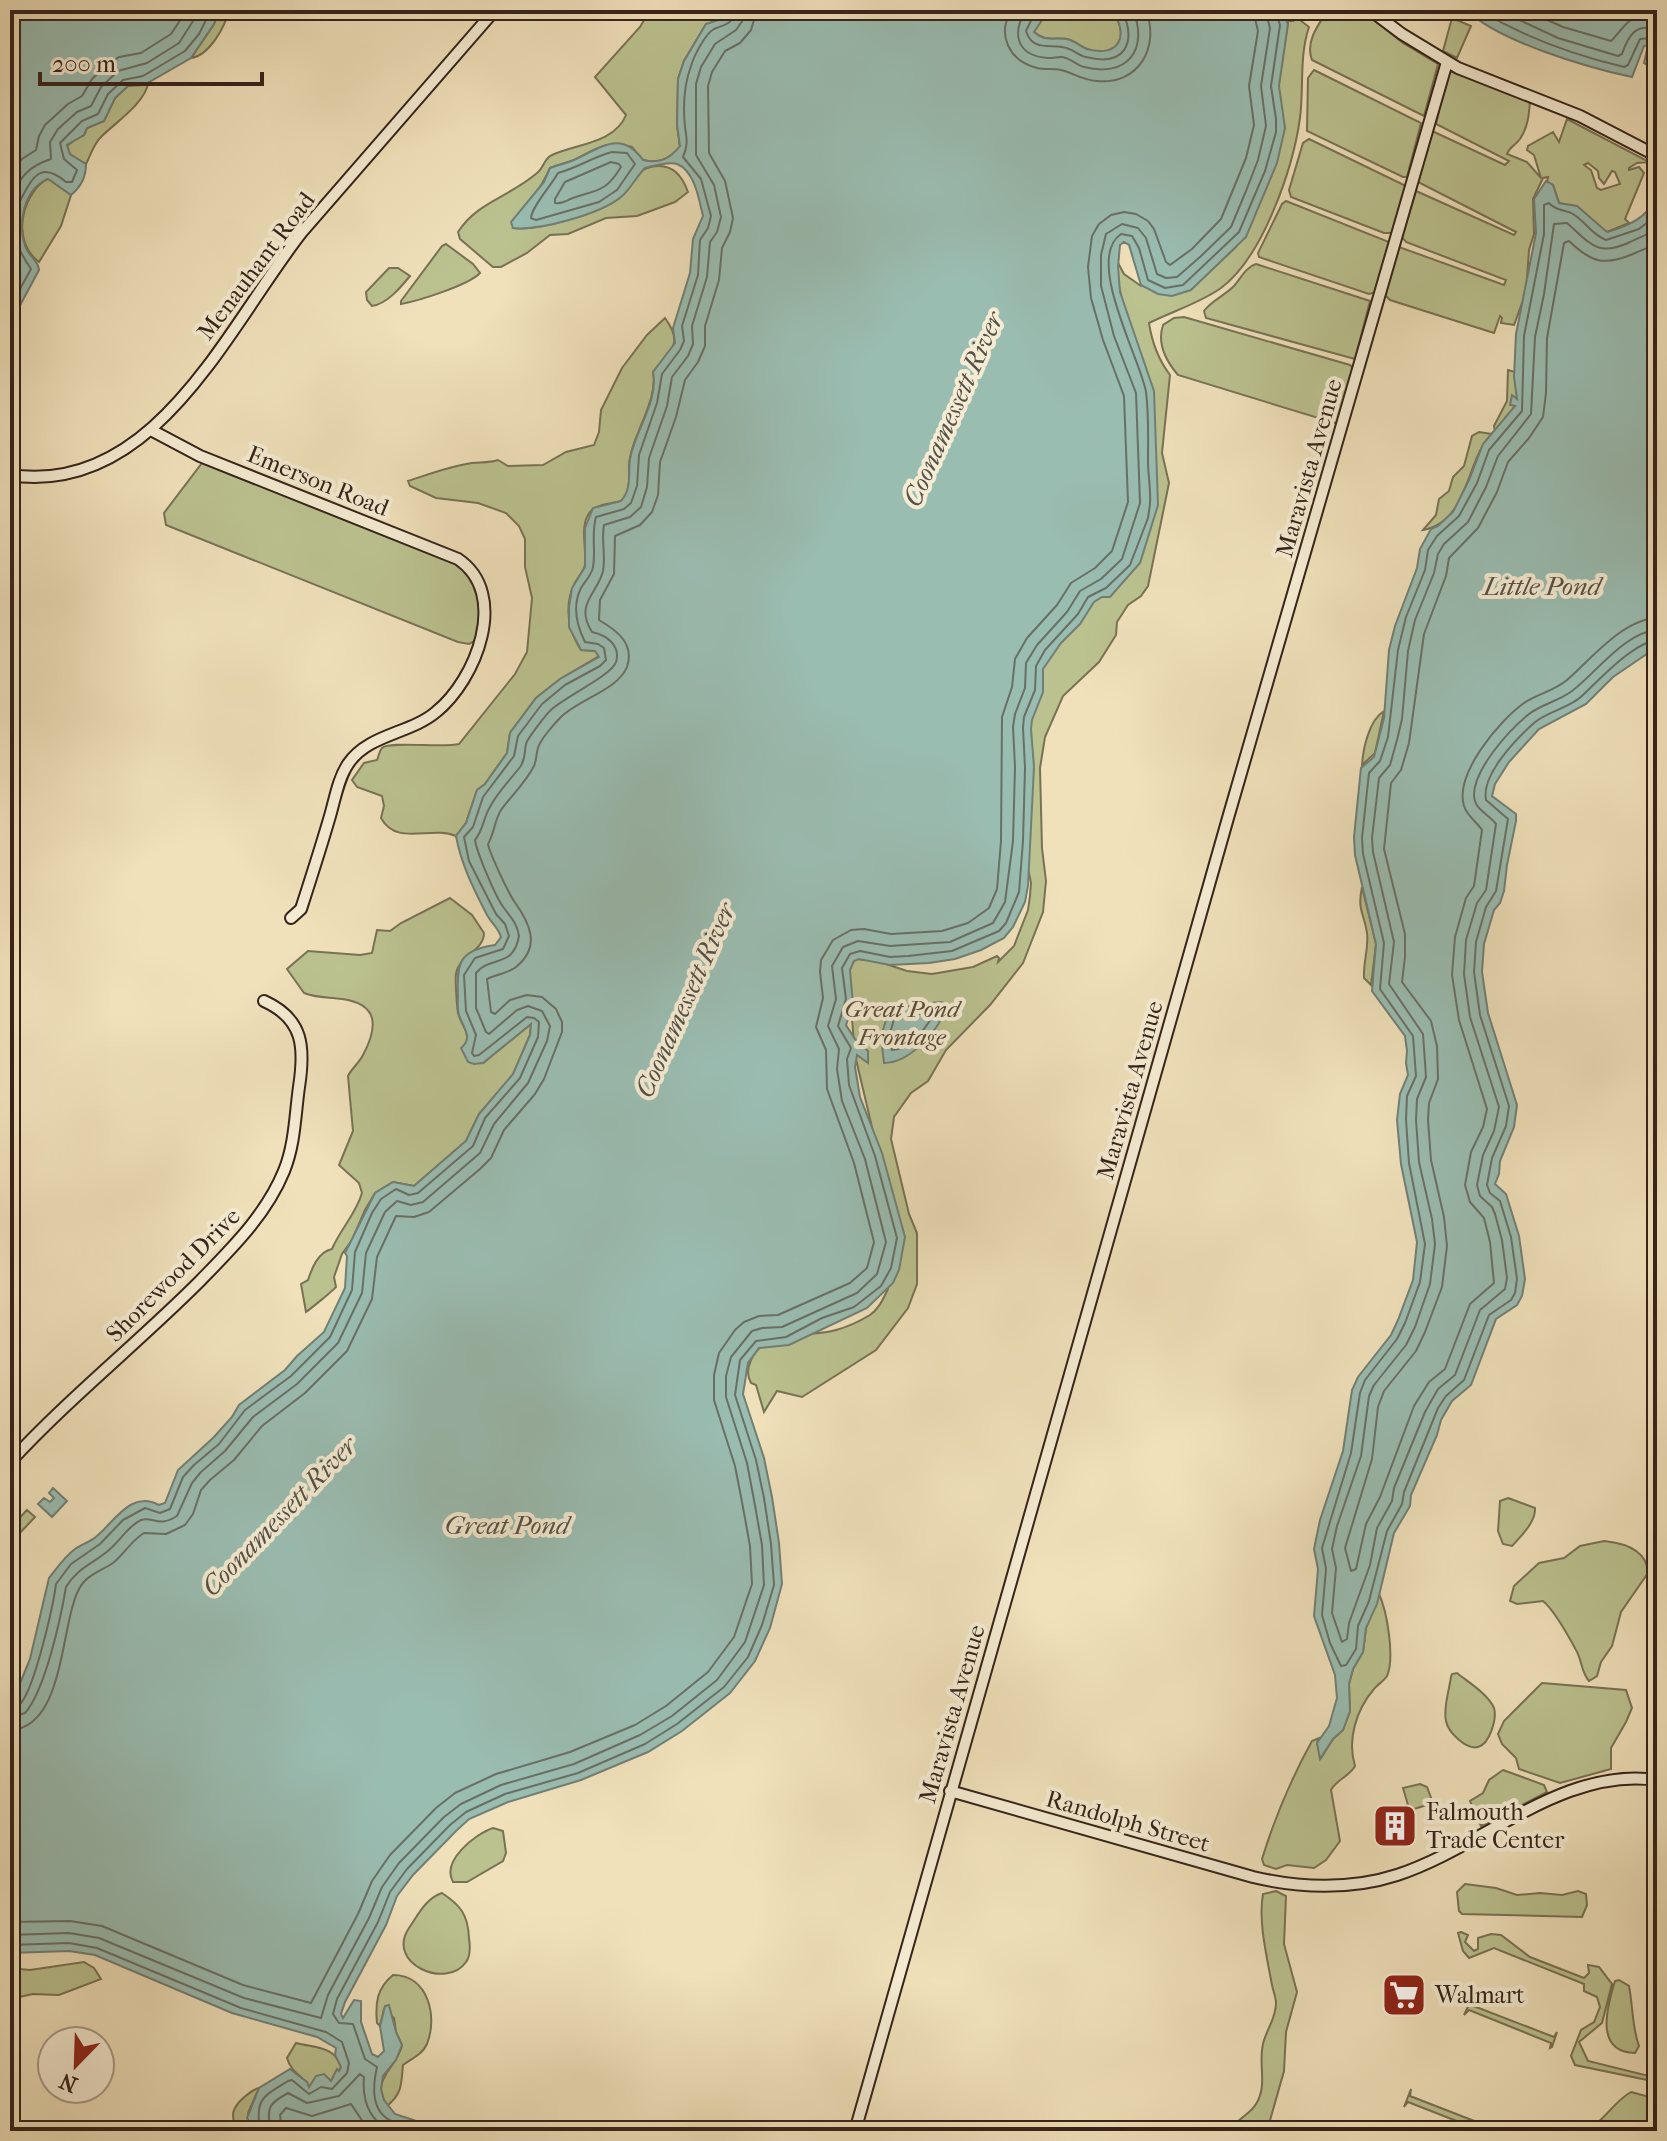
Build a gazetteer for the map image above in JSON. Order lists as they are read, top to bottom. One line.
{"streets":{"main road":["Menauhant Road","Maravista Avenue","Emerson Road","Shorewood Drive","Randolph Street"]},"crossings":[["Menauhant Road","Emerson Road"],["Maravista Avenue","Randolph Street"]],"water":["Coonamessett River","Little Pond","Great Pond"],"parks":["Great Pond Frontage"],"places":{"building":["Falmouth Trade Center"],"supermarket":["Walmart"]},"scale_bar":"200 m","north":"bottom left"}
